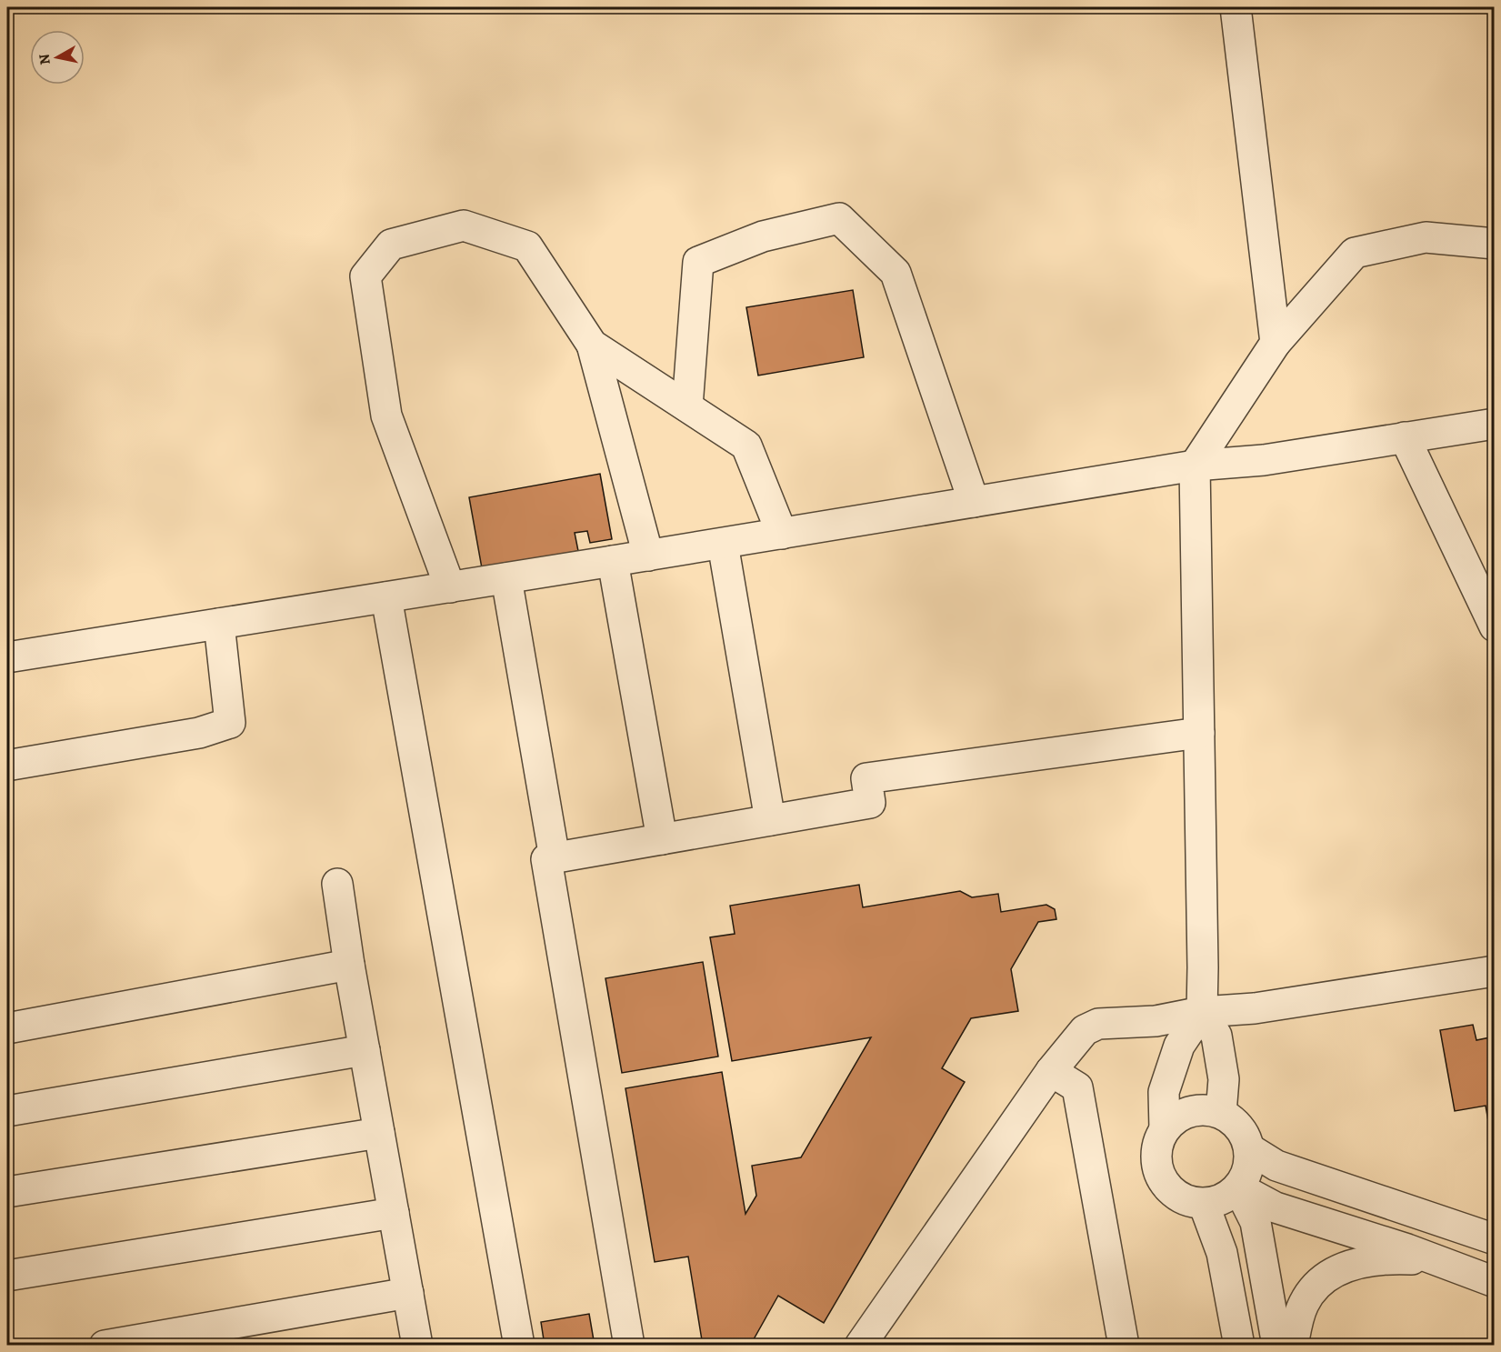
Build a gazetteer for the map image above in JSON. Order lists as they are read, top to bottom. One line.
{"north":"left"}
